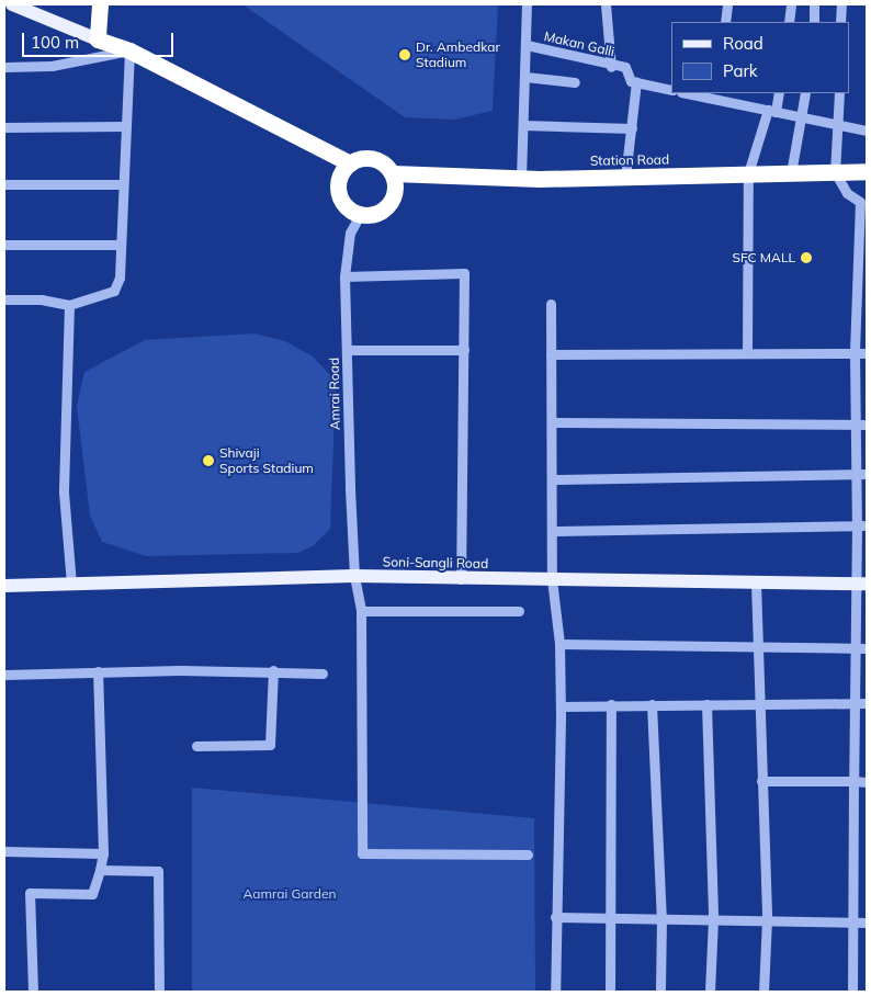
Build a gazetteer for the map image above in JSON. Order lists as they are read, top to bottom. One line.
{"streets":{"highway":["Station Road"],"main road":["Soni-Sangli Road"],"street":["Makan Galli","Amrai Road"]},"crossings":[["Station Road","Amrai Road"],["Amrai Road","Soni-Sangli Road"]],"parks":["Aamrai Garden"],"places":["Dr. Ambedkar Stadium","SFC MALL","Shivaji Sports Stadium"],"legend":["Road","Park"],"scale_bar":"100 m"}
